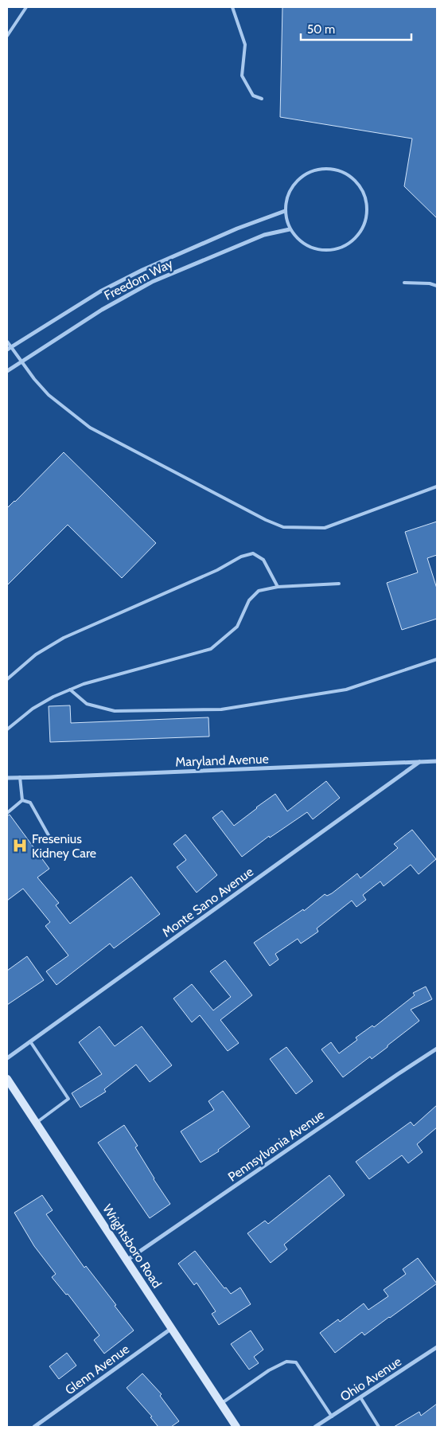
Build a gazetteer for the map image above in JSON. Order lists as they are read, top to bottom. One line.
{"streets":{"main road":["Wrightsboro Road"],"street":["Freedom Way","Maryland Avenue","Monte Sano Avenue","Pennsylvania Avenue","Glenn Avenue","Ohio Avenue"]},"crossings":[["Maryland Avenue","Monte Sano Avenue"],["Pennsylvania Avenue","Wrightsboro Road"],["Wrightsboro Road","Glenn Avenue"]],"places":{"hospital":["Fresenius Kidney Care"]},"scale_bar":"50 m"}
